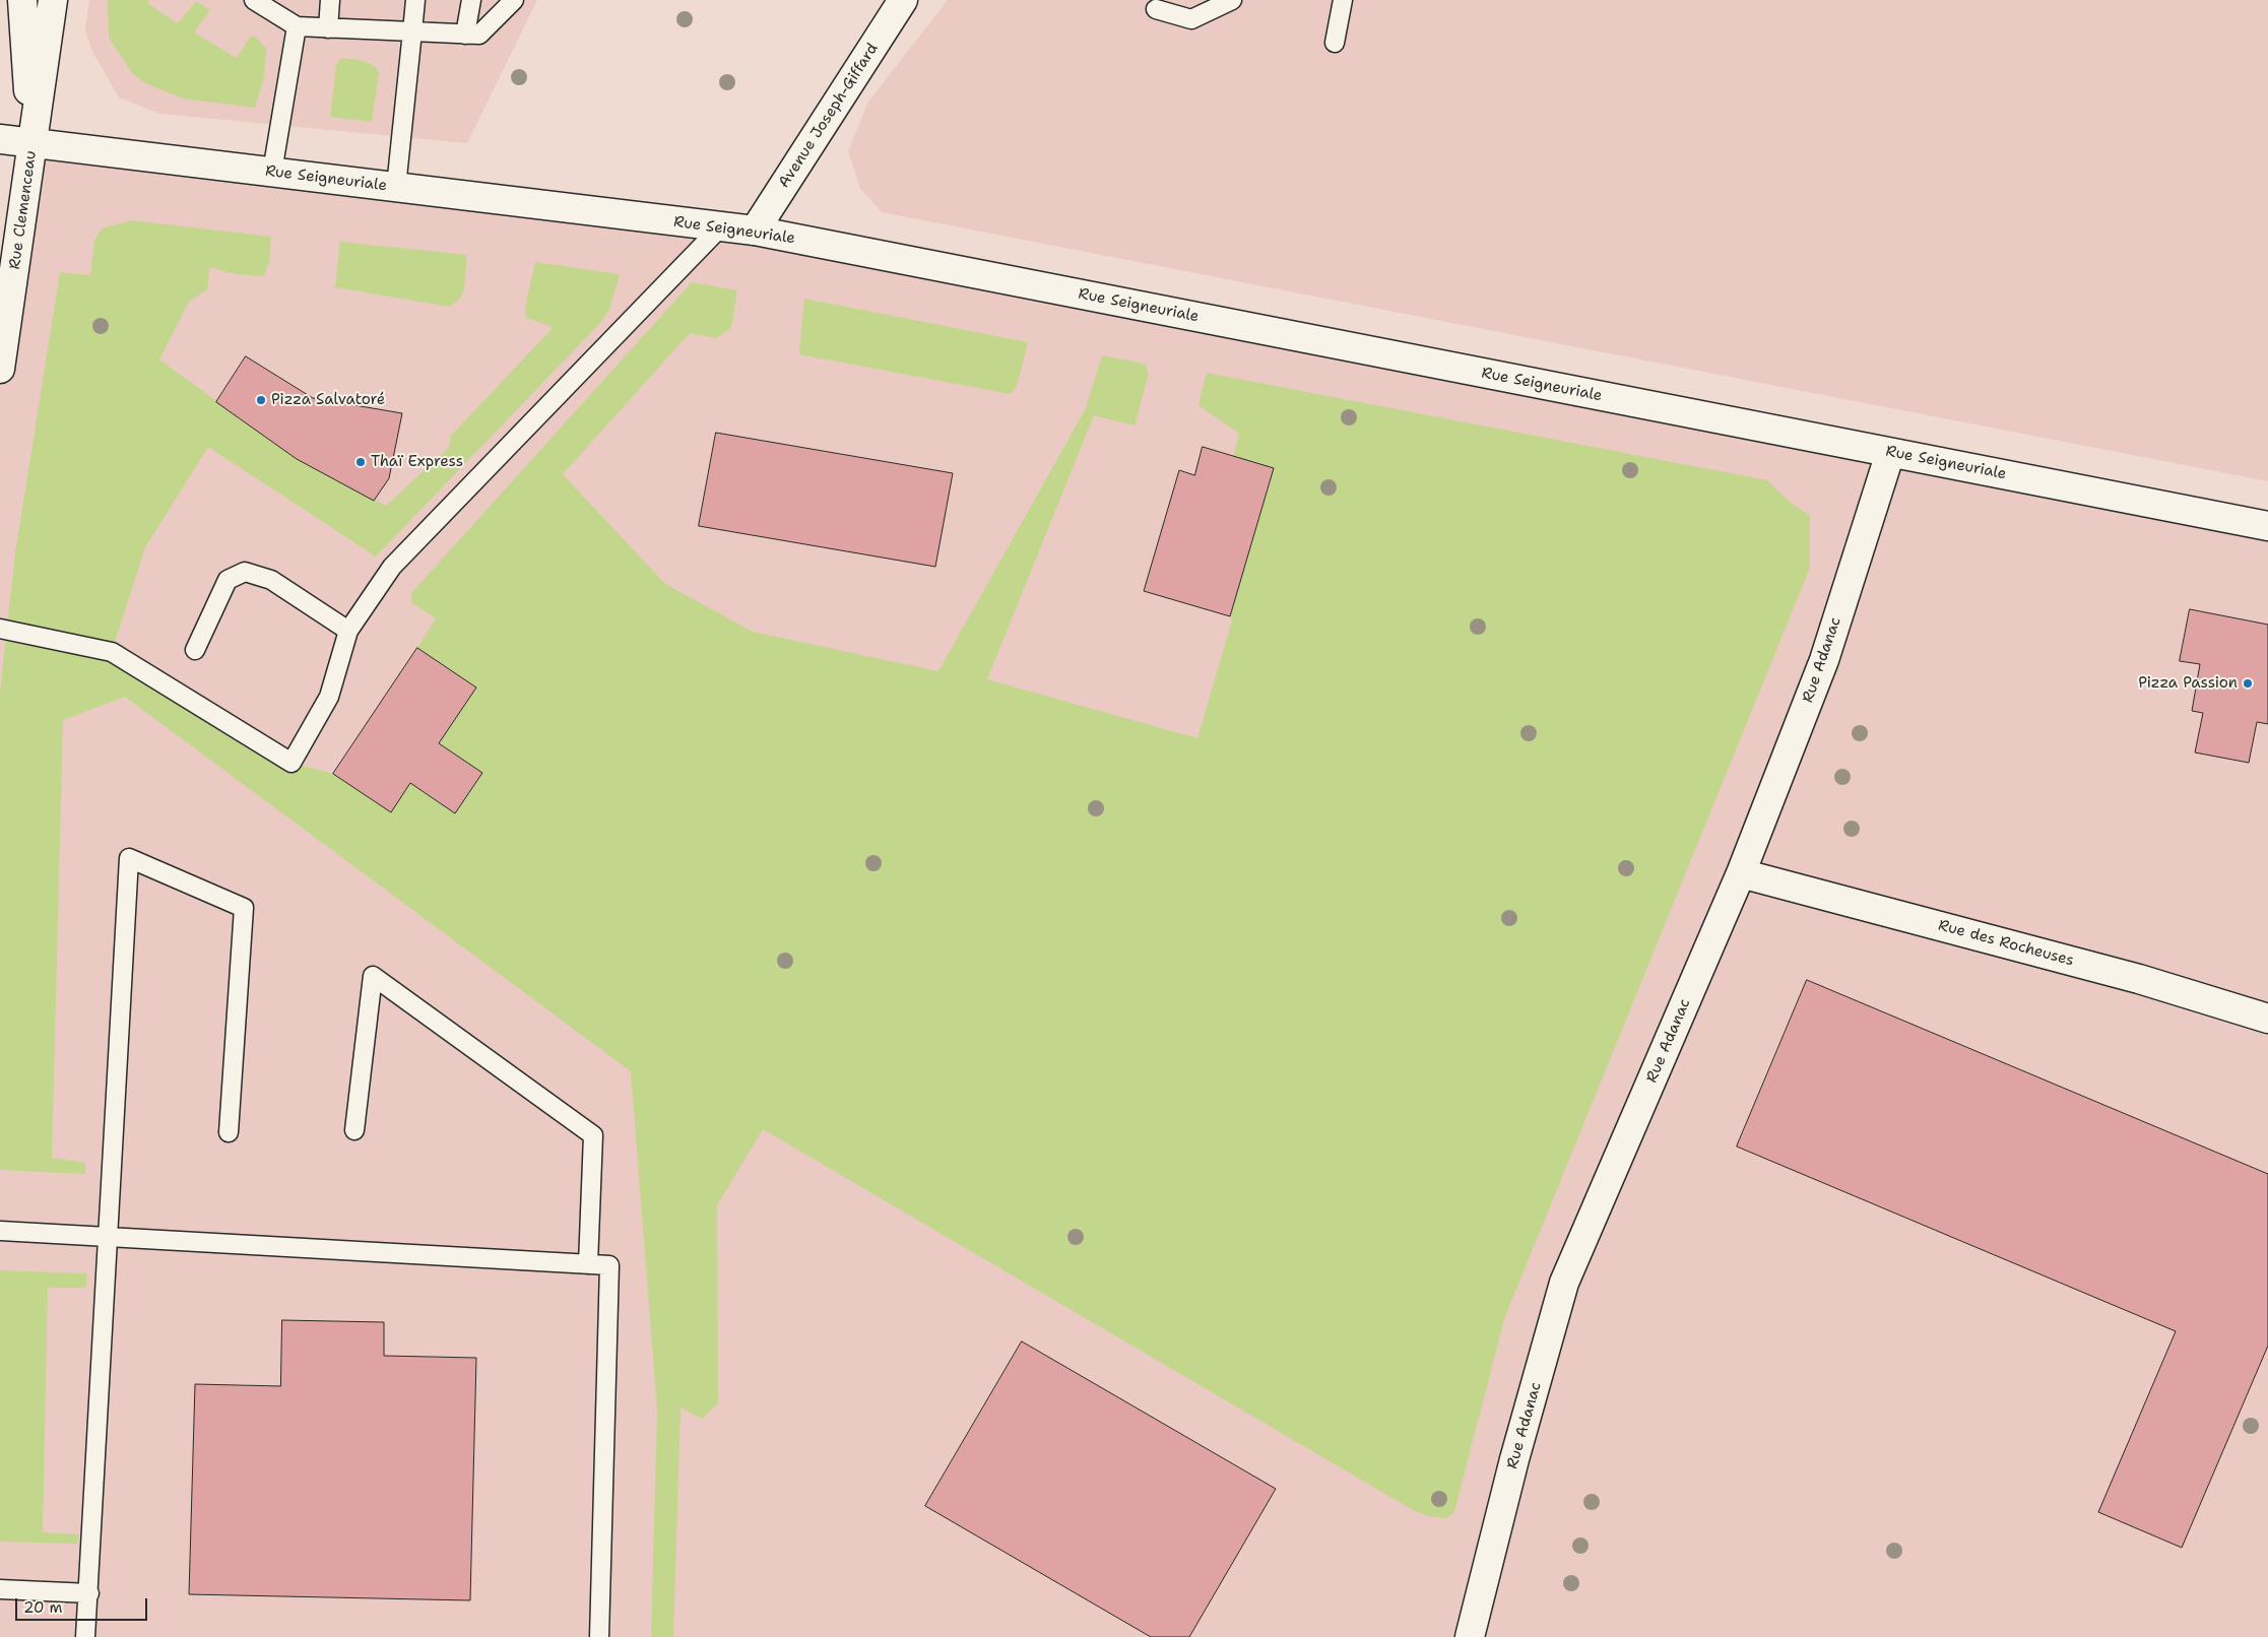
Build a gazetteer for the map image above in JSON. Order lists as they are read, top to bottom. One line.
{"streets":{"street":["Avenue Joseph-Giffard","Rue Seigneuriale","Rue Clemenceau","Rue Adanac","Rue des Rocheuses"]},"crossings":[["Avenue Joseph-Giffard","Rue Seigneuriale"],["Rue Seigneuriale","Rue Clemenceau"],["Rue Seigneuriale","Rue Adanac"],["Rue Adanac","Rue des Rocheuses"]],"places":["Pizza Salvatoré","Thaï Express","Pizza Passion"],"scale_bar":"20 m"}
